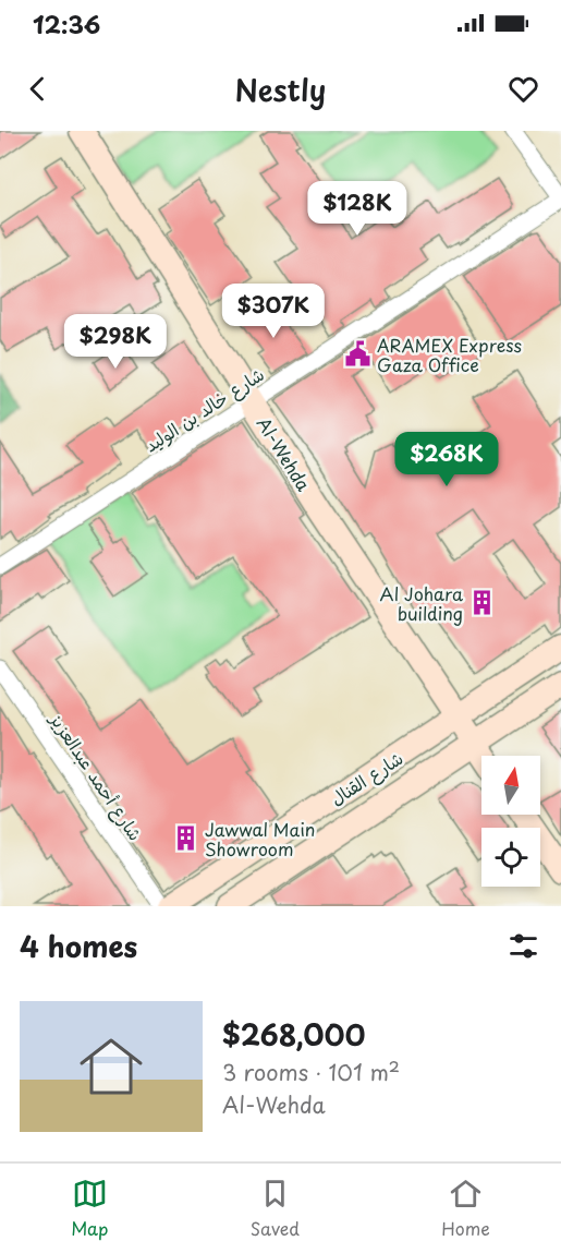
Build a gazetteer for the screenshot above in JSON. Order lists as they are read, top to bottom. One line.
{"streets":{"main road":["Al-Wehda","شارع القنال"],"street":["شارع خالد بن الوليد","شارع أحمد عبدالعزيز"]},"crossings":[["شارع خالد بن الوليد","Al-Wehda"],["Al-Wehda","شارع القنال"]],"places":{"public building":["ARAMEX Express Gaza Office"],"building":["Al Johara building","Jawwal Main Showroom"]},"north":"top","page":{"status":"12:36","header":"Nestly","price":["$128K","$307K","$298K","$268K"],"heading":"4 homes","list":[{"name":"$268,000","note":"3 rooms · 101 m² · Al-Wehda"}],"tabs":["Map","Saved","Home"]}}
